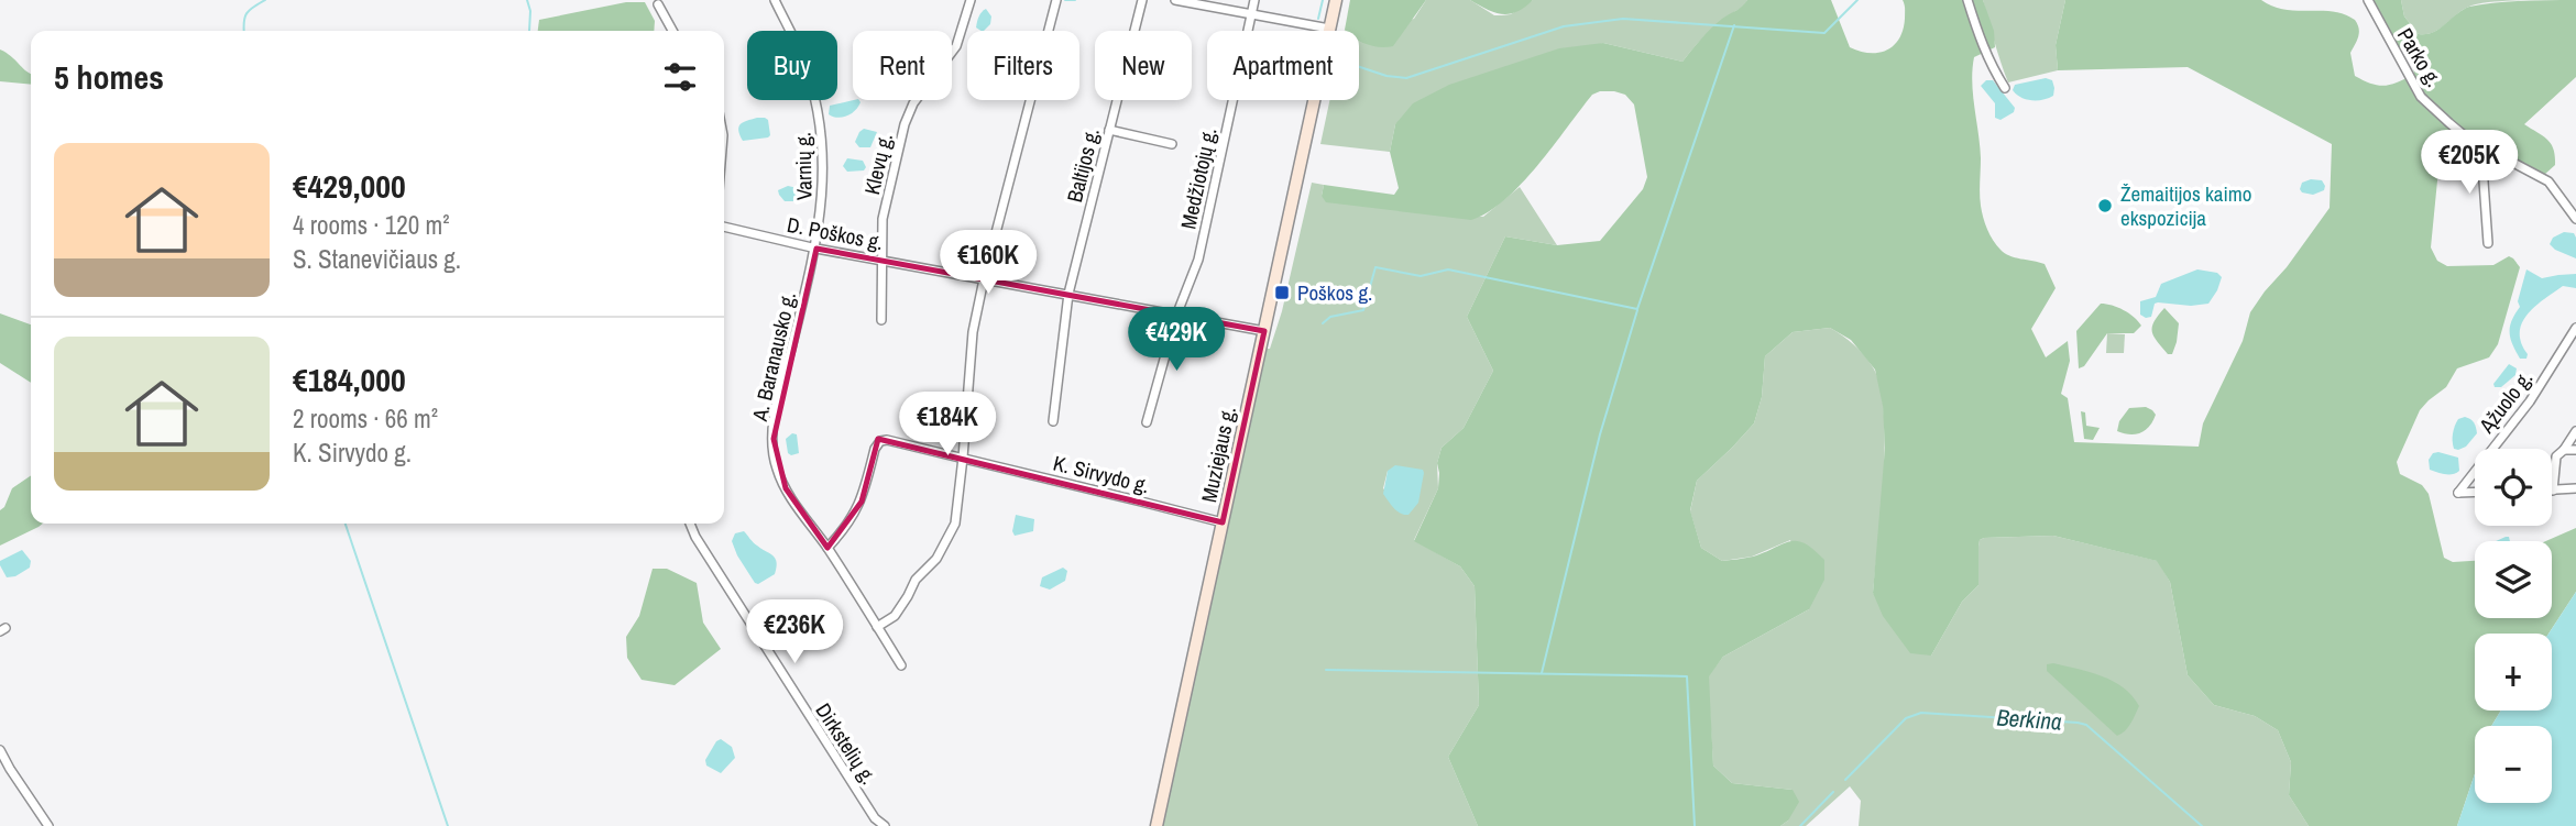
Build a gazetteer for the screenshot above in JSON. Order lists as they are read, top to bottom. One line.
{"streets":{"main road":["Muziejaus g."],"street":["Parko g.","Klevų g.","Baltijos g.","Varnių g.","Medžiotojų g.","D. Poškos g.","A. Baranausko g.","Ąžuolo g.","K. Sirvydo g.","Dirkstelių g."]},"crossings":[["Klevų g.","D. Poškos g."],["Baltijos g.","D. Poškos g."],["Varnių g.","D. Poškos g."],["Varnių g.","A. Baranausko g."],["Medžiotojų g.","D. Poškos g."],["D. Poškos g.","A. Baranausko g."],["D. Poškos g.","Muziejaus g."],["A. Baranausko g.","K. Sirvydo g."],["Muziejaus g.","K. Sirvydo g."]],"water":["Berkina"],"places":{"other":["Žemaitijos kaimo ekspozicija"],"transit":["Poškos g."]},"page":{"chip":["Buy","Rent","Filters","New","Apartment"],"heading":"5 homes","list":[{"name":"€429,000","note":"4 rooms · 120 m² · S. Stanevičiaus g."},{"name":"€184,000","note":"2 rooms · 66 m² · K. Sirvydo g."}],"price":["€205K","€160K","€429K","€184K","€236K"],"map_buttons":["+","−"]}}
